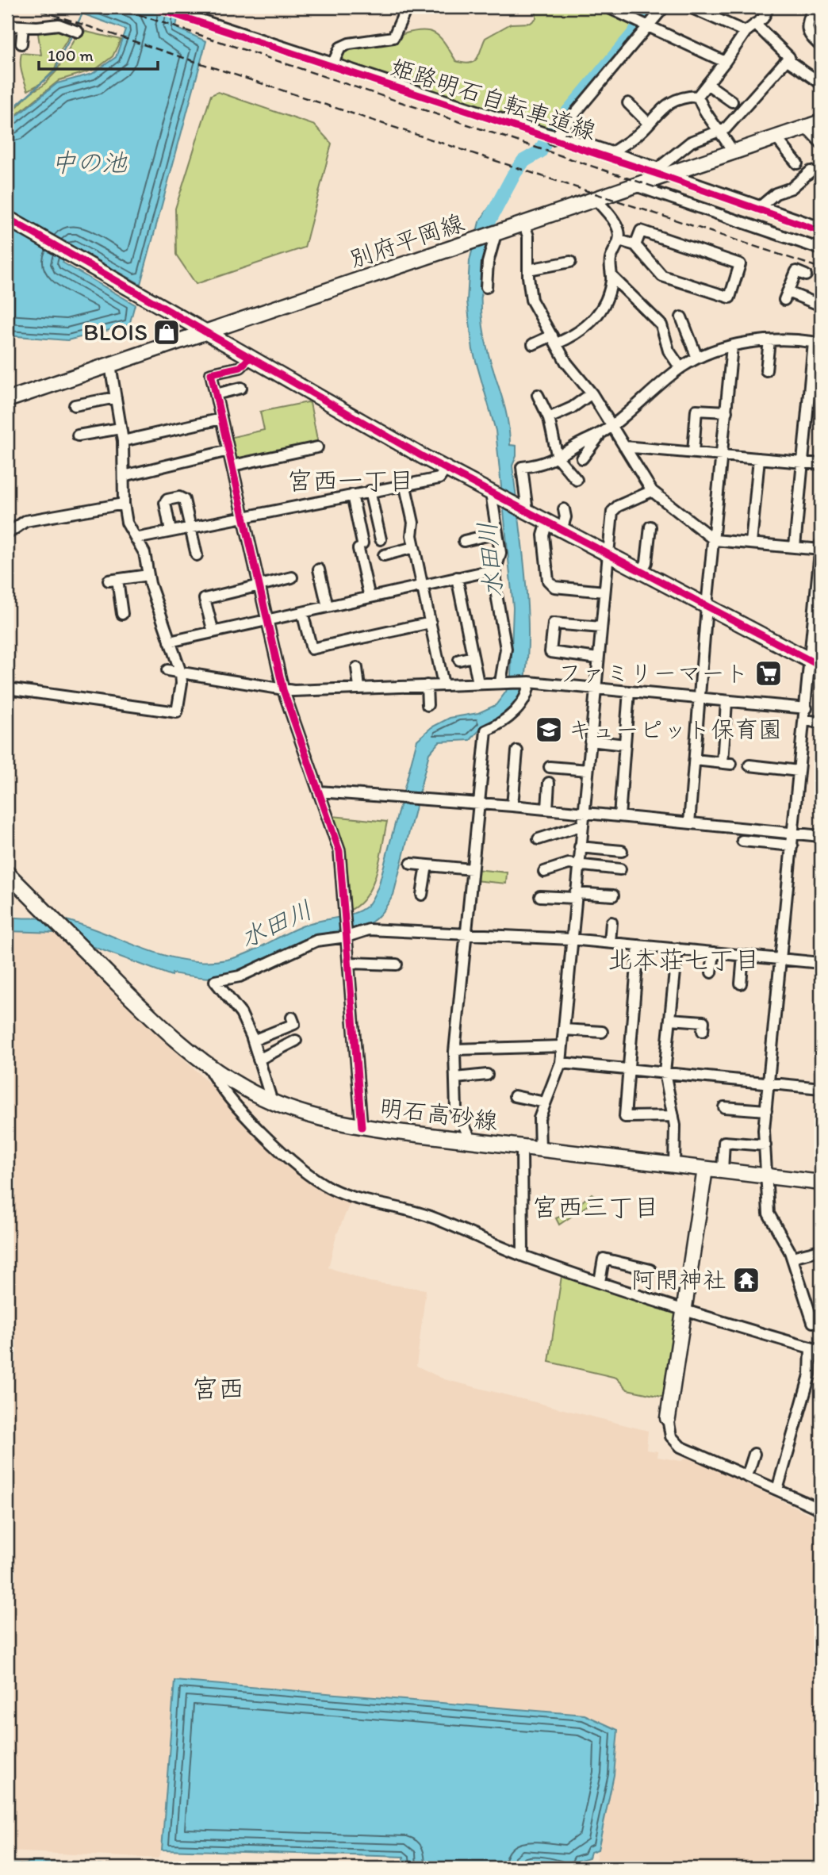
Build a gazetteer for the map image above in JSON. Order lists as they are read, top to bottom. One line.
{"streets":{"main road":["別府平岡線","明石高砂線"],"cycle path":["姫路明石自転車道線"]},"districts":["宮西一丁目","北本荘七丁目","宮西三丁目","宮西"],"water":["中の池","水田川"],"places":{"shop":["BLOIS"],"supermarket":["ファミリーマート"],"school or university":["キューピット保育園"],"temple":["阿閇神社"]},"scale_bar":"100 m"}
